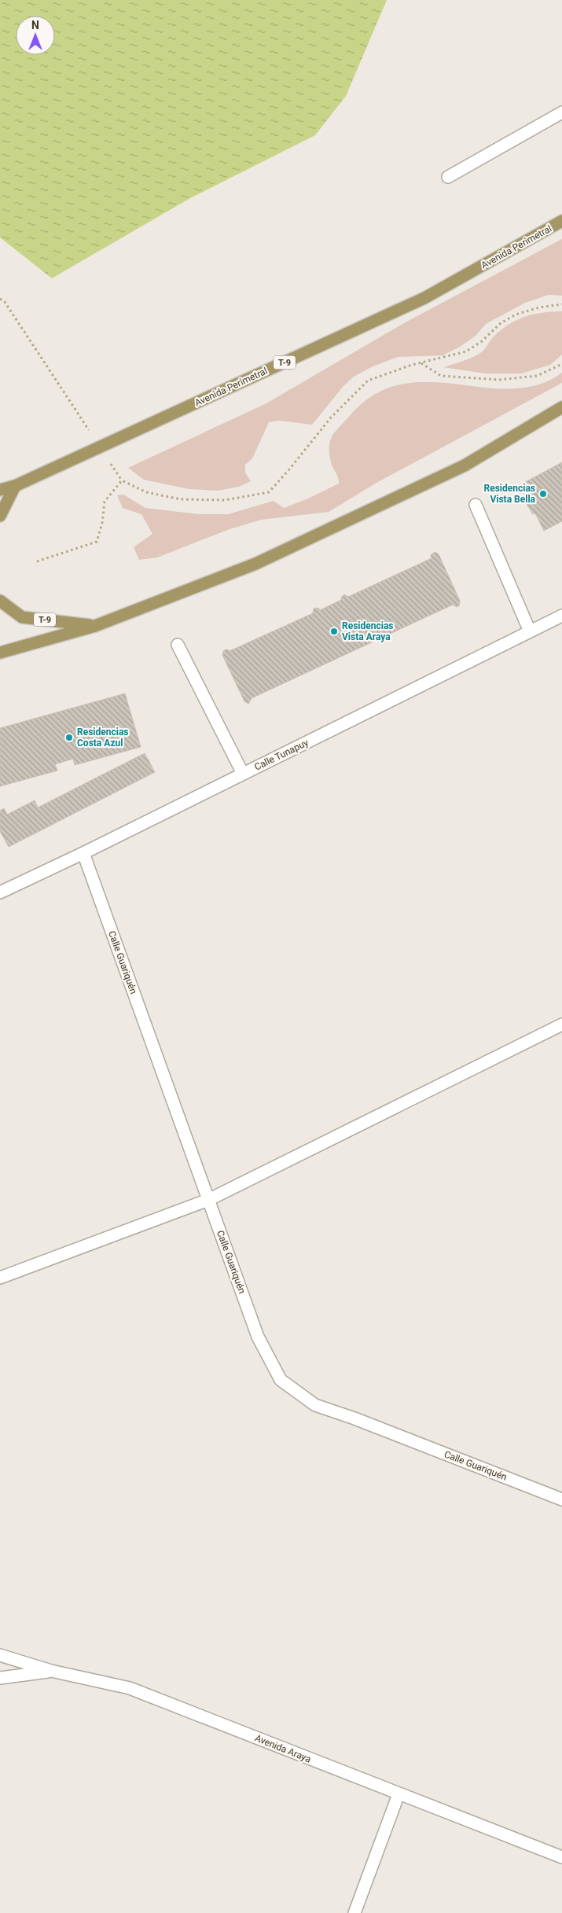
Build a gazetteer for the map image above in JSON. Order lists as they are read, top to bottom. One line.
{"streets":{"main road":["Avenida Perimetral","T-9"],"street":["Calle Tunapuy","Calle Guariquén","Avenida Araya"]},"crossings":[["Calle Tunapuy","Calle Guariquén"]],"places":["Residencias Vista Bella","Residencias Vista Araya","Residencias Costa Azul"],"north":"top"}
